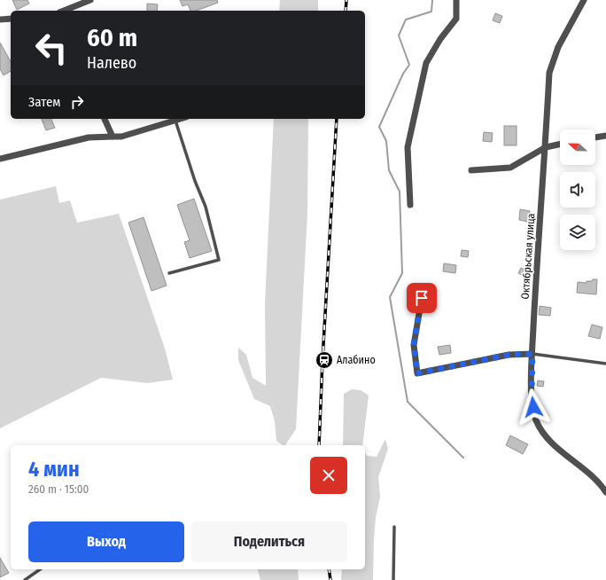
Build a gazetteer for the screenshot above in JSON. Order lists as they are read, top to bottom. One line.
{"streets":{"street":["Октябрьская улица"]},"places":{"station":["Алабино"]},"north":"left","page":{"turn":["60 m","Налево"],"then":"Затем","heading":["4 мин","260 m · 15:00"],"buttons":["Выход","Поделиться"]}}
